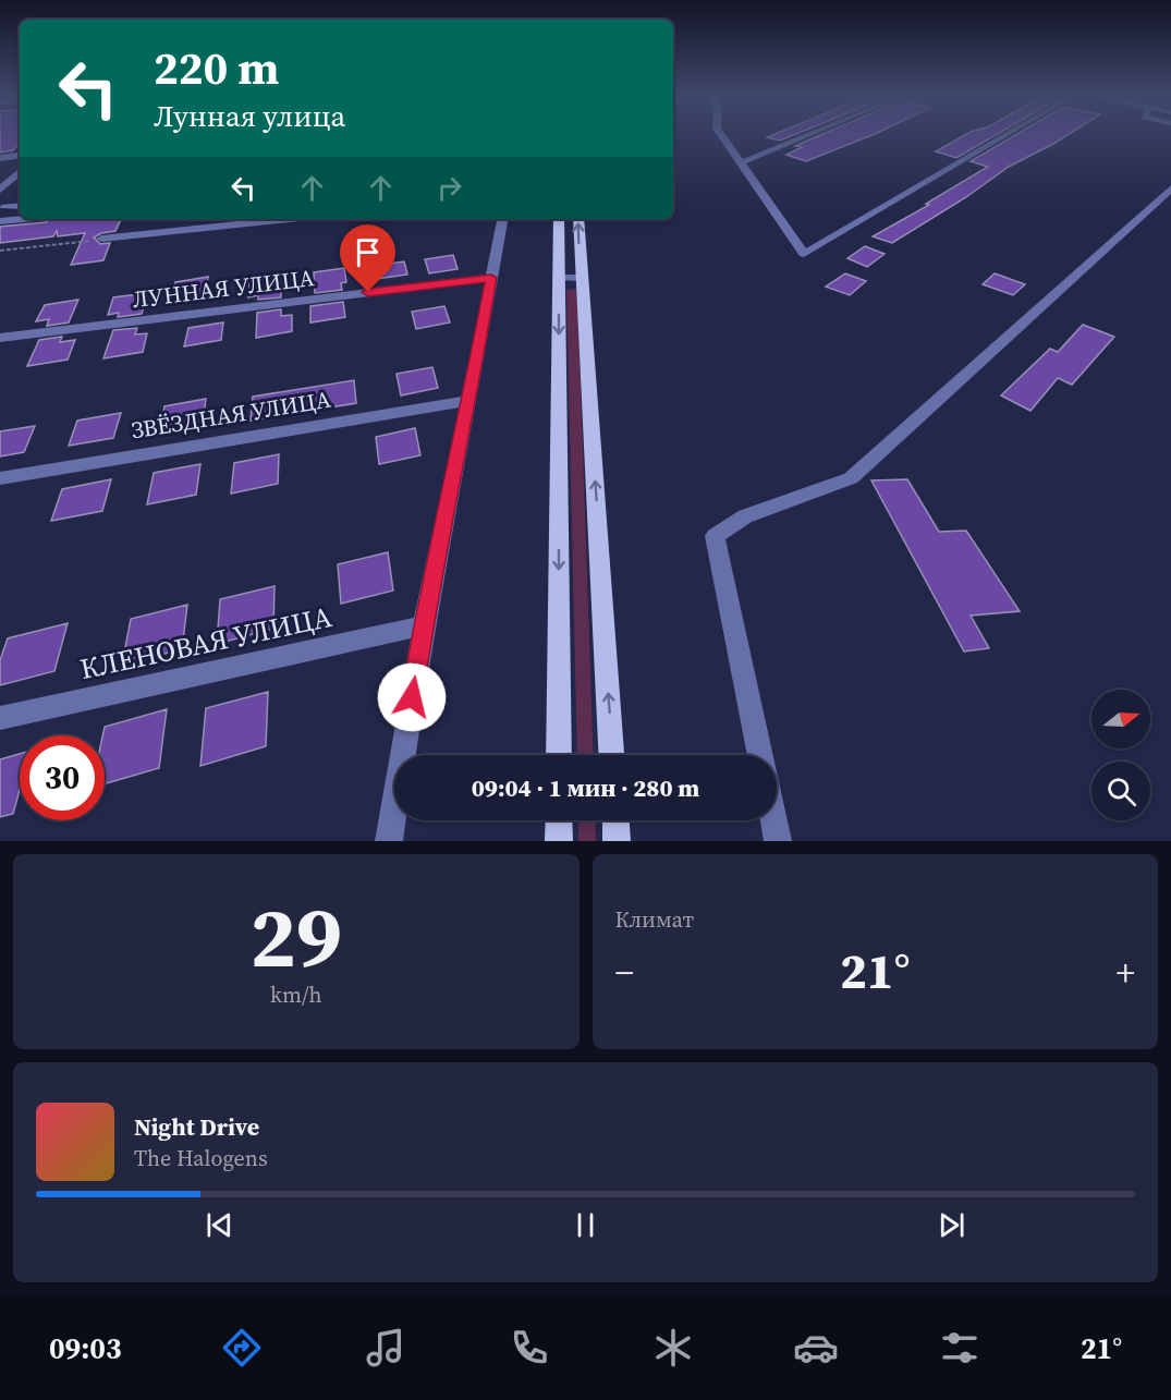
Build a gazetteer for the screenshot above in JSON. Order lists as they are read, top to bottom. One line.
{"streets":{"street":["ЛУННАЯ УЛИЦА","ЗВЁЗДНАЯ УЛИЦА","КЛЕНОВАЯ УЛИЦА"]},"north":"right","page":{"turn":["220 m","Лунная улица"],"limit":"30","trip":"09:04 · 1 мин · 280 m","tile":[["29","km/h"],"Климат"],"heat":["−","21°","+"],"song":["Night Drive","The Halogens"],"tabs":["09:03","21°"]}}
